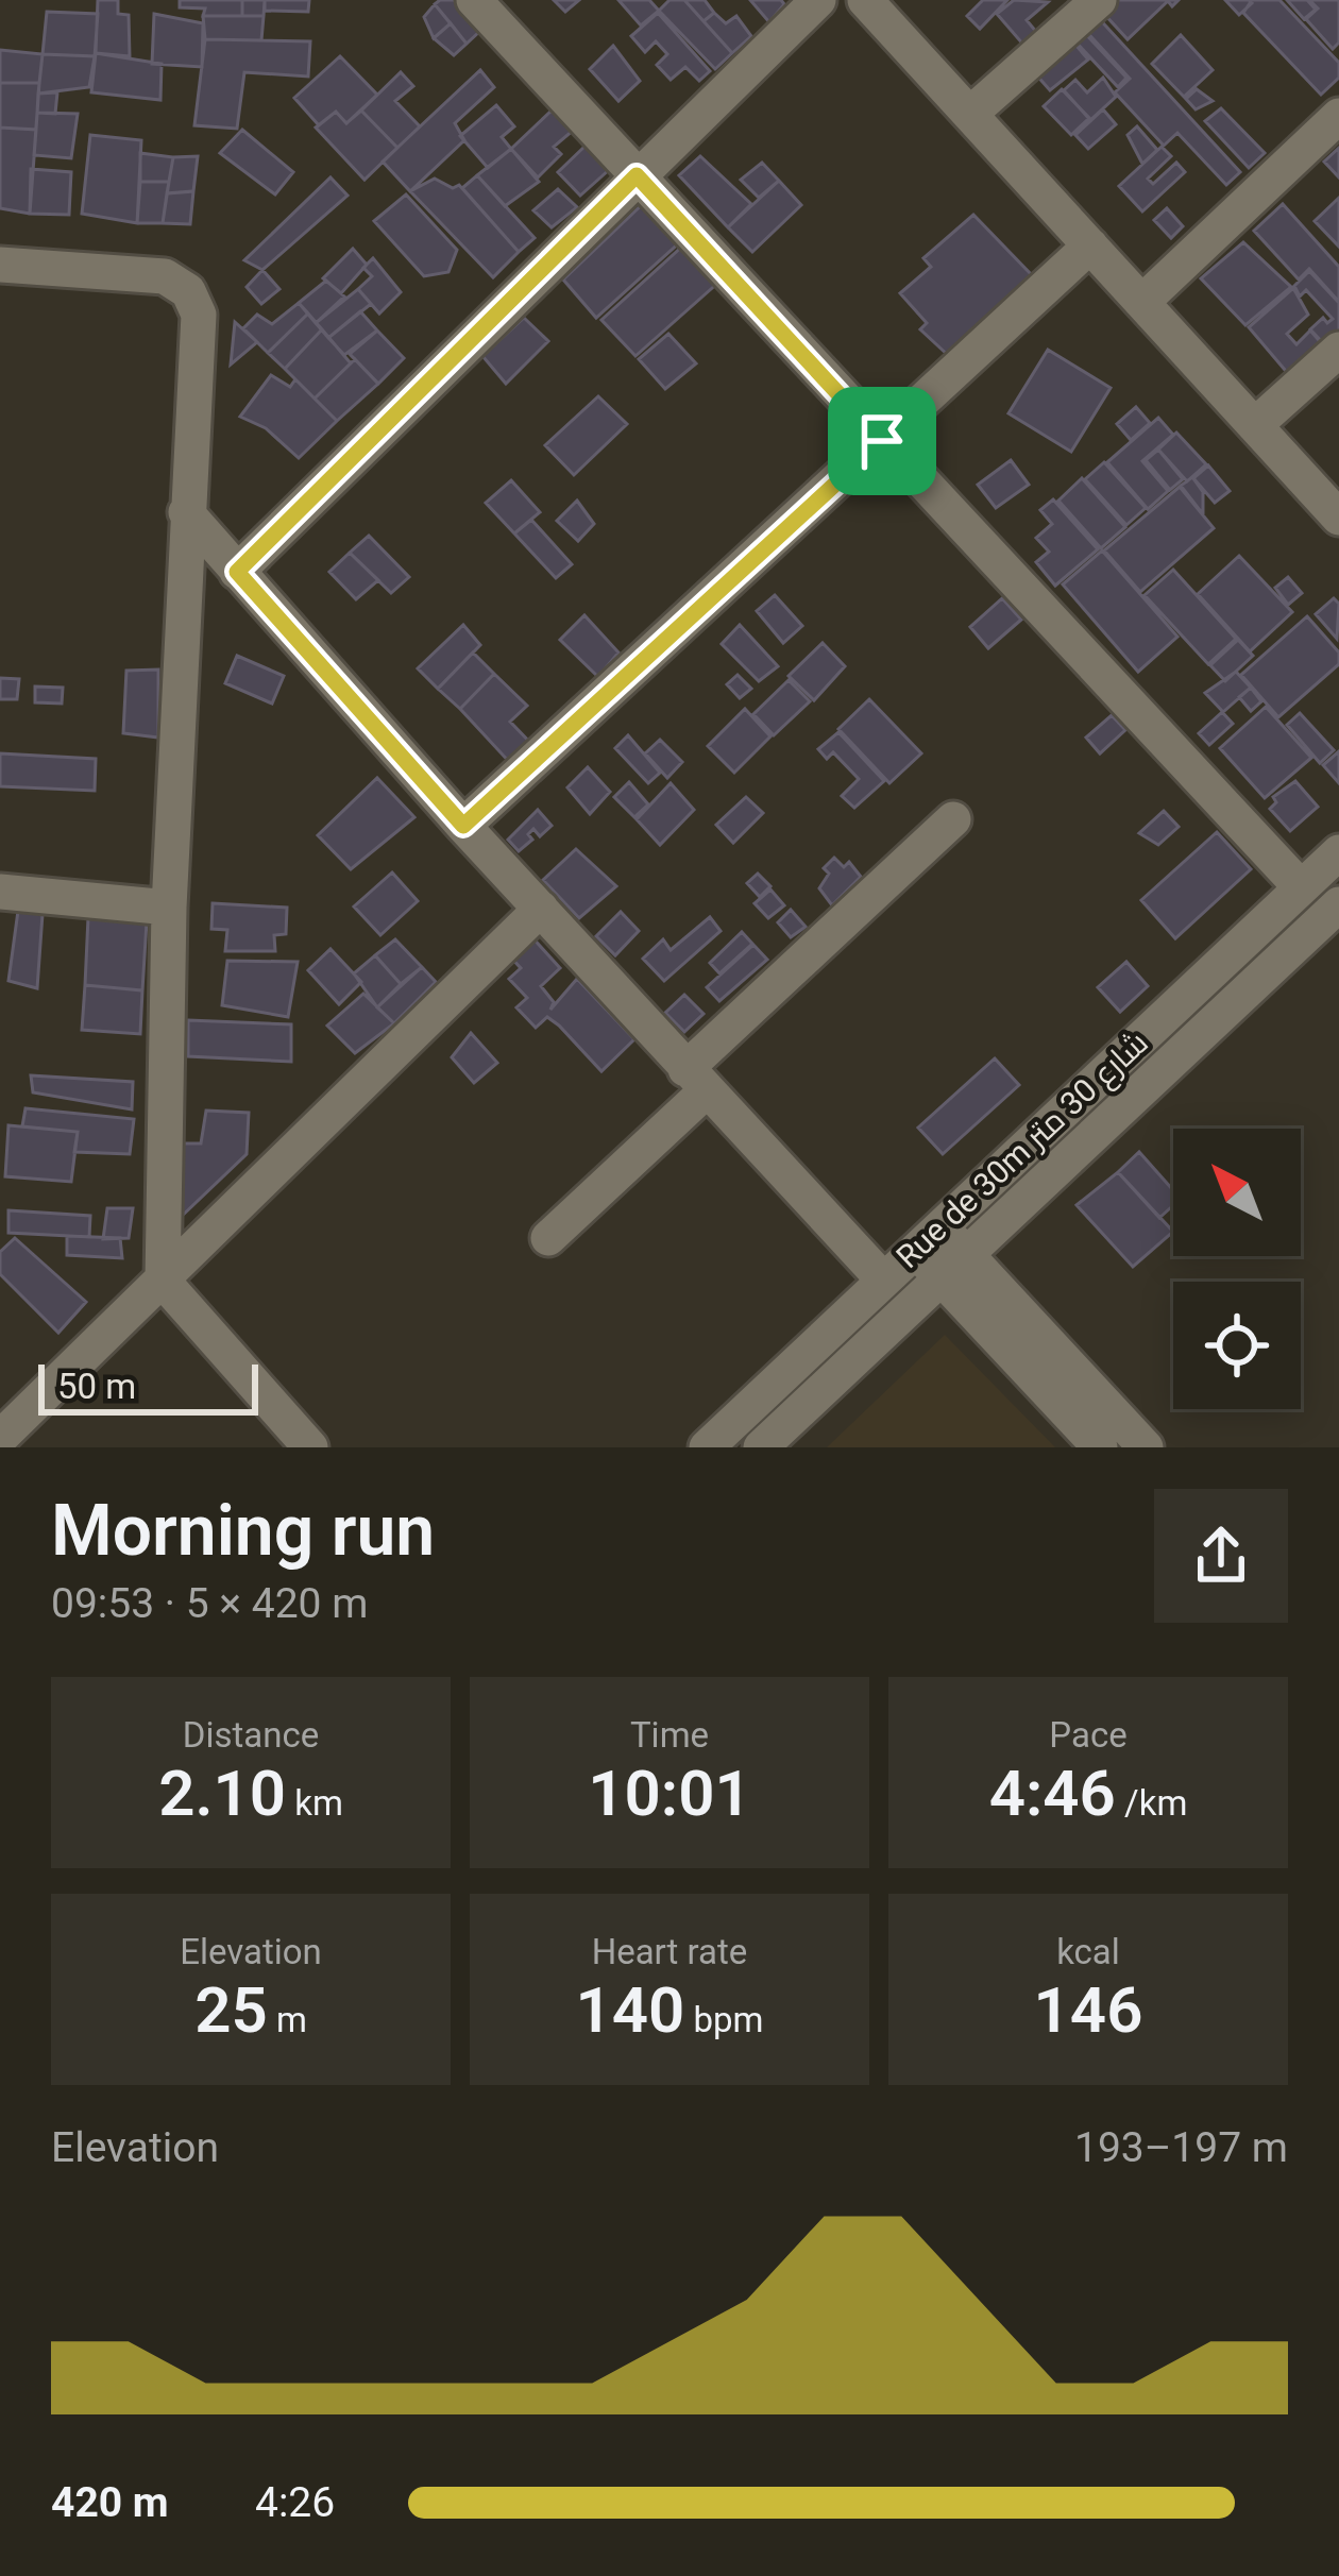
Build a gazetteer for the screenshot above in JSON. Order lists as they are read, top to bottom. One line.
{"streets":{"street":["Rue de 30m شارع 30 متر"]},"scale_bar":"50 m","north":"top left","page":{"scale":"50 m","heading":["Morning run","09:53 · 5 × 420 m"],"stats":[["Distance","2.10 km"],["Time","10:01"],["Pace","4:46 /km"],["Elevation","25 m"],["Heart rate","140 bpm"],["kcal","146"]],"chart":["Elevation","193–197 m"],"list":[{"name":"420 m","note":"4:26"}]}}
